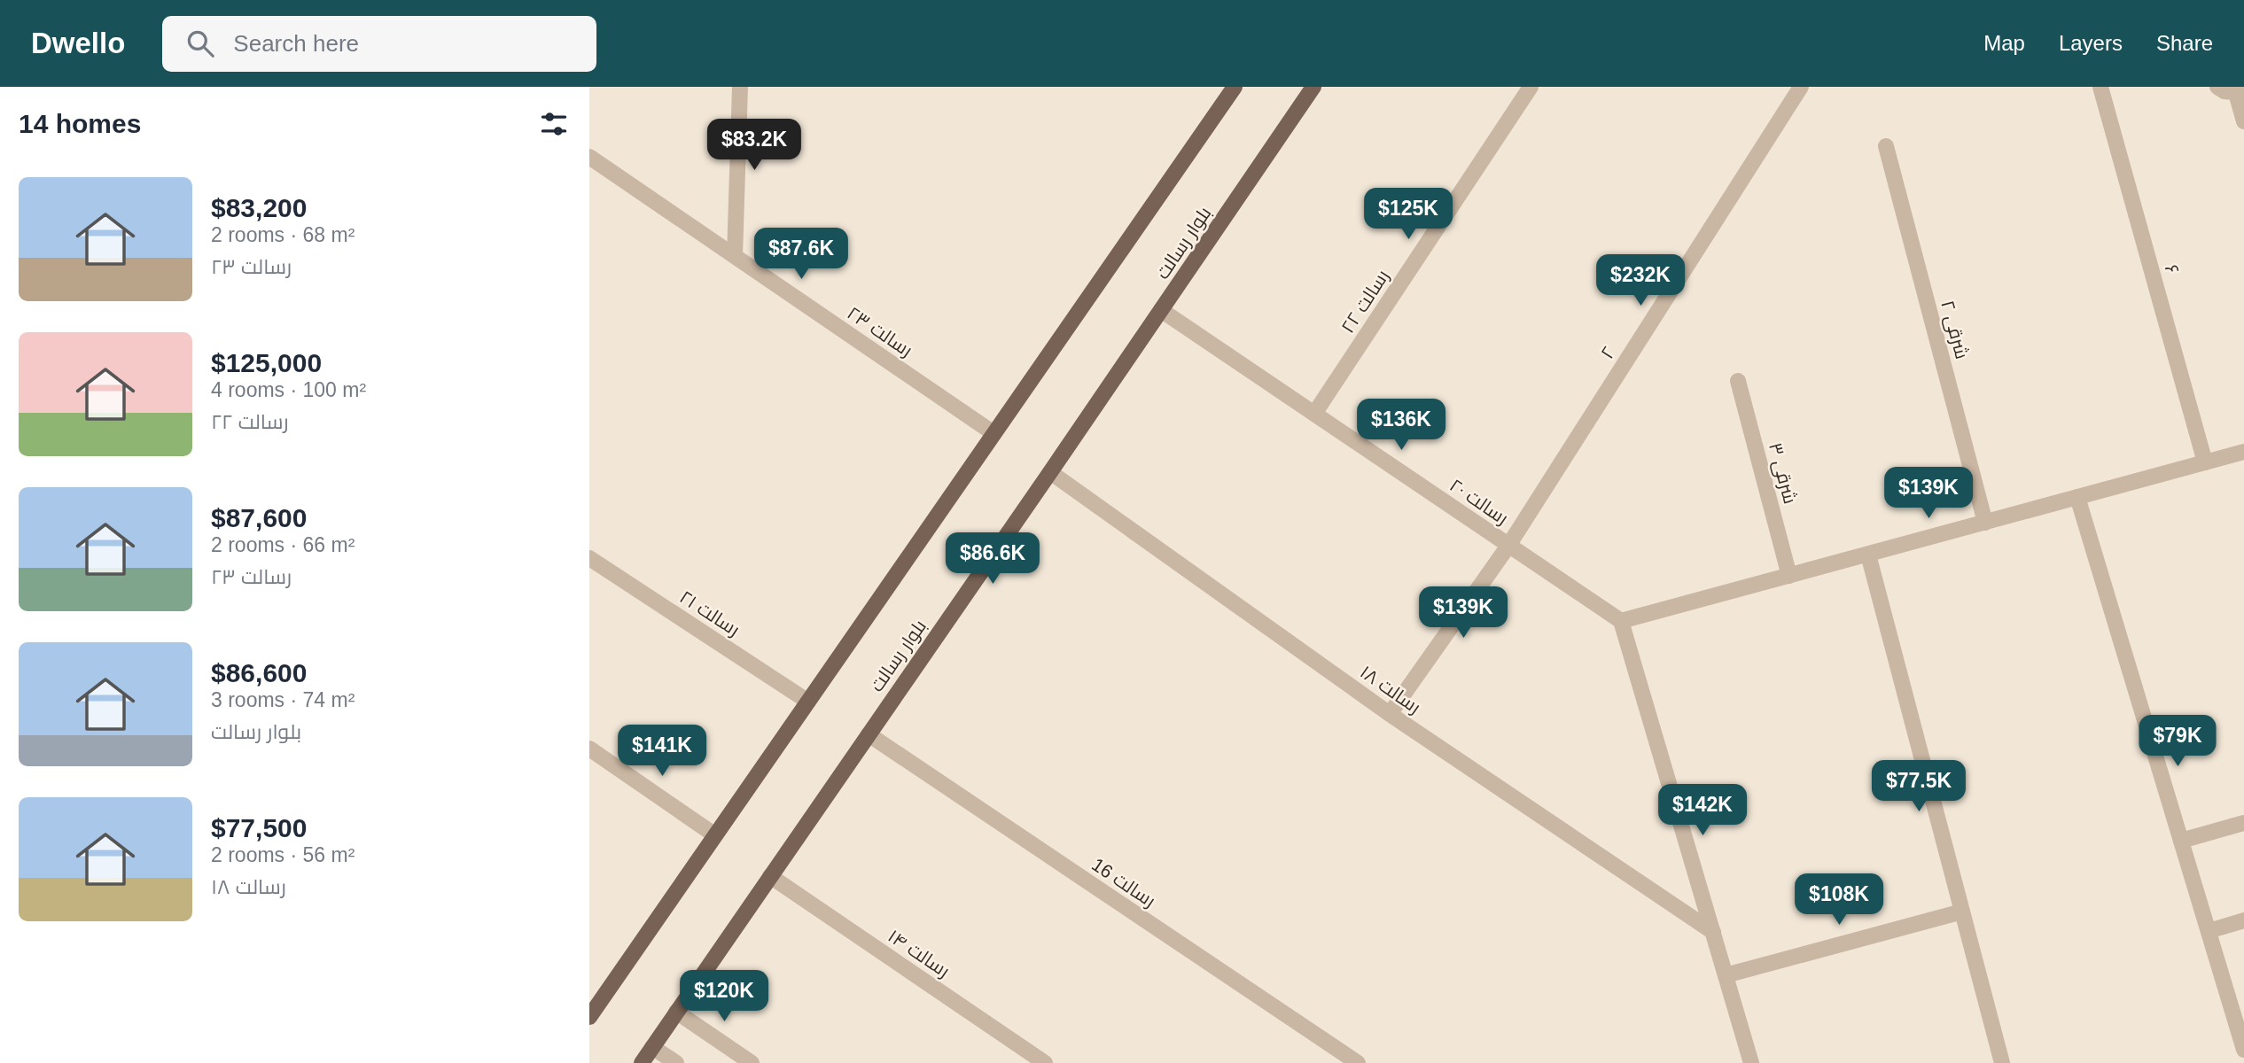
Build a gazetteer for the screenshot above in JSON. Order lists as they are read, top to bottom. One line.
{"streets":{"main road":["بلوار رسالت"],"street":["۶","رسالت ۲۲","۲ شرقی","رسالت ۲۳","۲","۳ شرقی","رسالت ۲۰","رسالت ۲۱","رسالت ۱۸","رسالت 16","رسالت ۱۴"]},"crossings":[["بلوار رسالت","رسالت ۲۰"],["بلوار رسالت","رسالت ۱۸"],["بلوار رسالت","رسالت 16"],["بلوار رسالت","رسالت ۱۴"],["رسالت ۲۲","رسالت ۲۰"],["۲","رسالت ۲۰"],["۲","رسالت ۱۸"]],"page":{"header":"Dwello","search":"Search here","nav":["Map","Layers","Share"],"heading":"14 homes","price":["$83.2K","$125K","$87.6K","$232K","$136K","$139K","$86.6K","$139K","$79K","$141K","$77.5K","$142K","$108K","$120K"],"list":[{"name":"$83,200","note":"2 rooms · 68 m² · رسالت ۲۳"},{"name":"$125,000","note":"4 rooms · 100 m² · رسالت ۲۲"},{"name":"$87,600","note":"2 rooms · 66 m² · رسالت ۲۳"},{"name":"$86,600","note":"3 rooms · 74 m² · بلوار رسالت"},{"name":"$77,500","note":"2 rooms · 56 m² · رسالت ۱۸"}]}}
